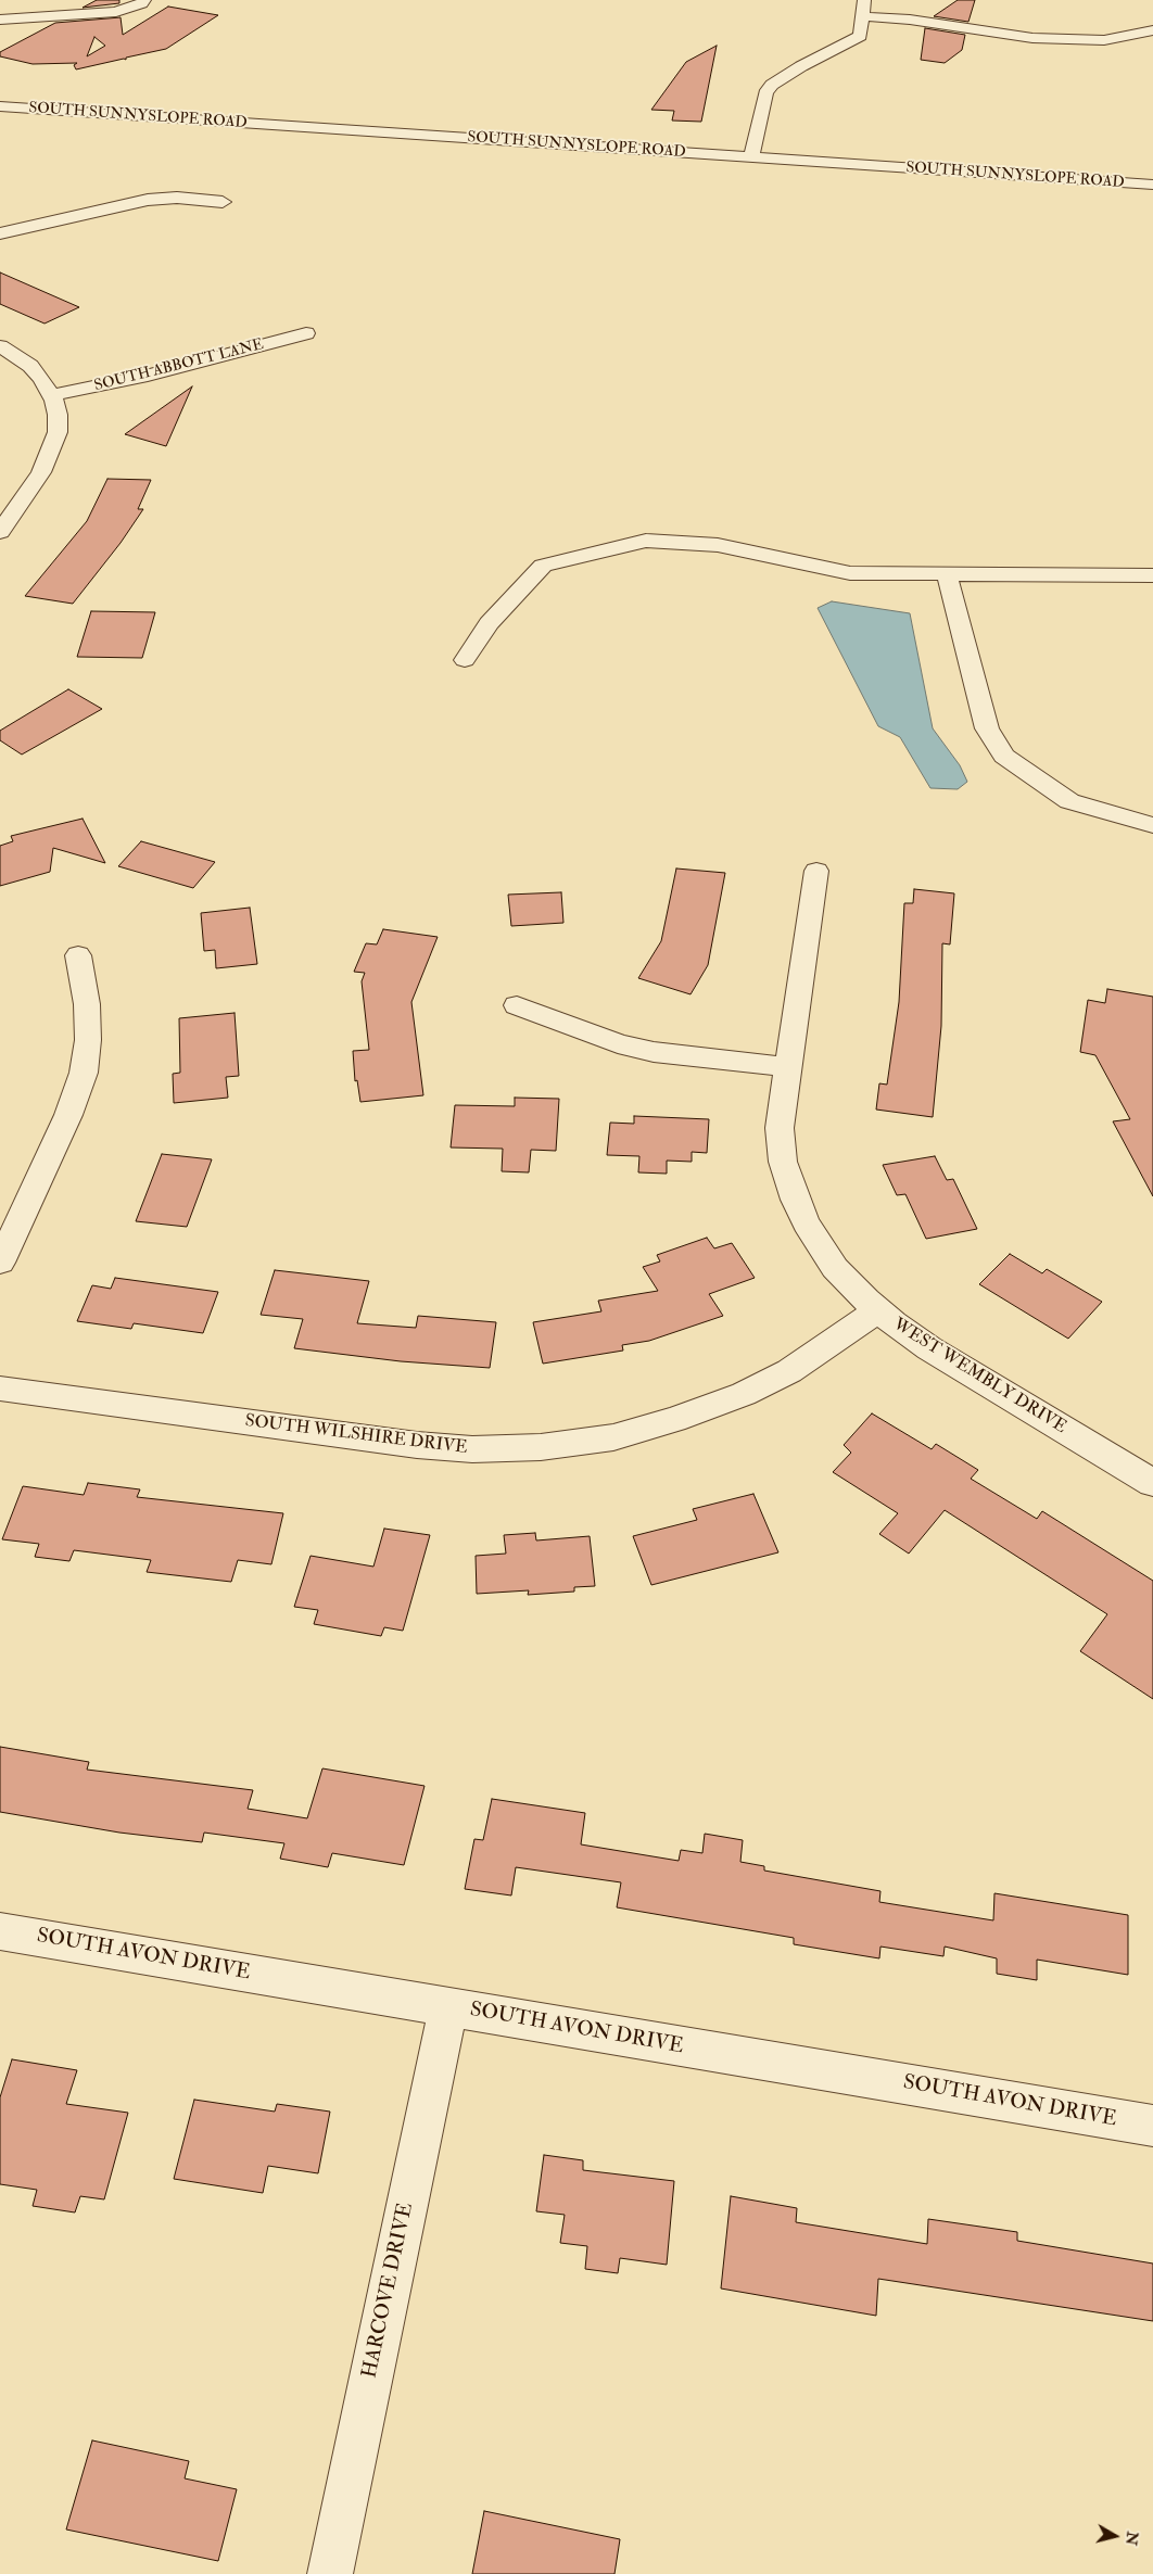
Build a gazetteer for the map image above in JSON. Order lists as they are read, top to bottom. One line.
{"streets":{"street":["SOUTH SUNNYSLOPE ROAD","SOUTH ABBOTT LANE","WEST WEMBLY DRIVE","SOUTH WILSHIRE DRIVE","SOUTH AVON DRIVE","HARCOVE DRIVE"]},"crossings":[["WEST WEMBLY DRIVE","SOUTH WILSHIRE DRIVE"],["SOUTH AVON DRIVE","HARCOVE DRIVE"]],"north":"right"}
